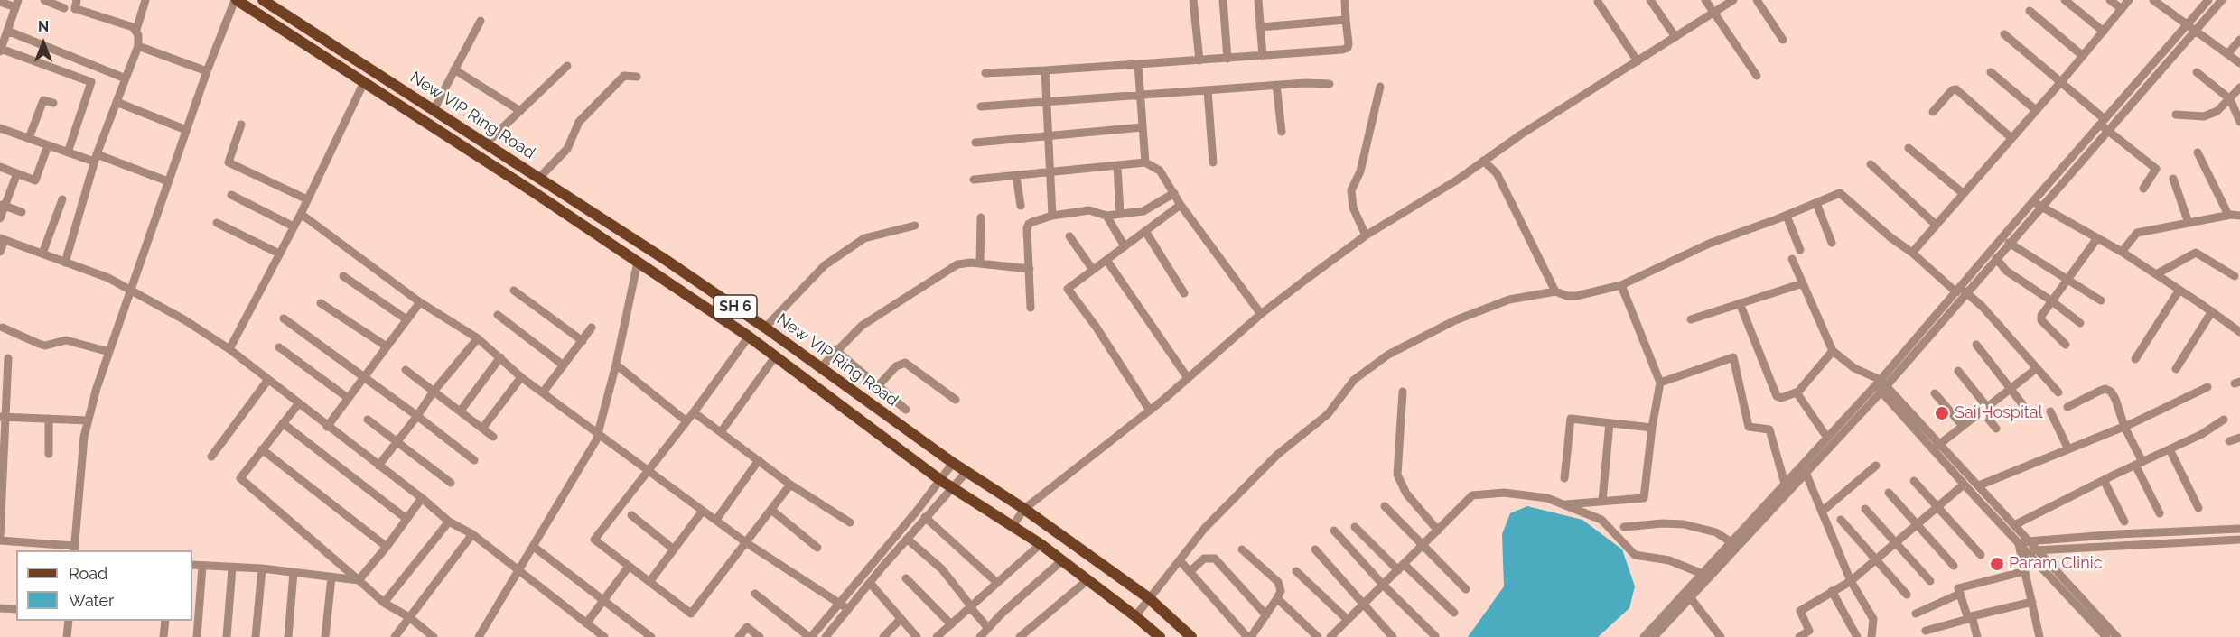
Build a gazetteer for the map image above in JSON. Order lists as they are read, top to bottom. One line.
{"streets":{"main road":["New VIP Ring Road","SH 6"]},"places":["Sai Hospital","Param Clinic"],"legend":["Road","Water"],"north":"top"}
